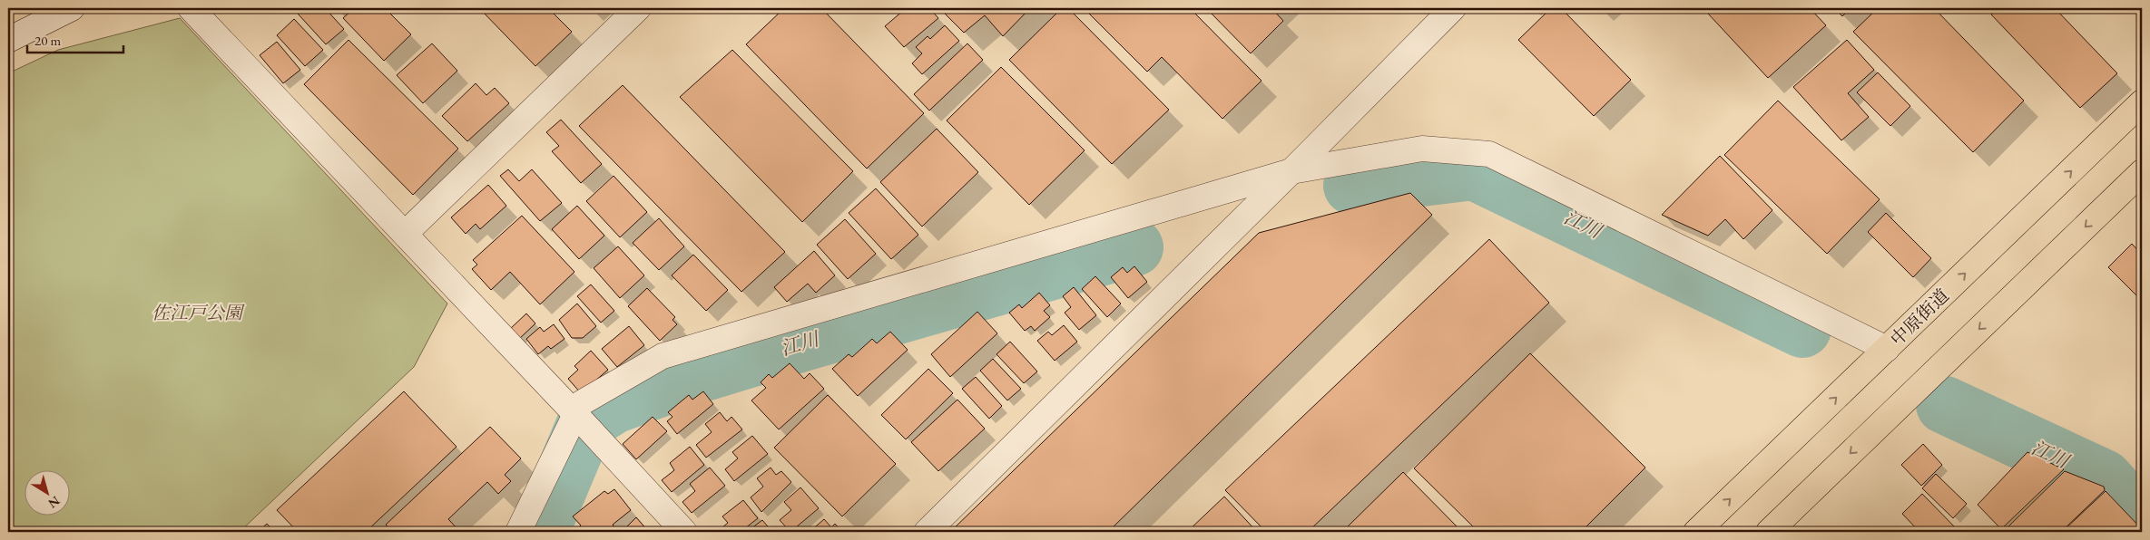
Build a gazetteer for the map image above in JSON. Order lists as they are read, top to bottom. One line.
{"streets":{"main road":["中原街道"]},"water":["江川"],"parks":["佐江戸公園"],"scale_bar":"20 m","north":"bottom right"}
